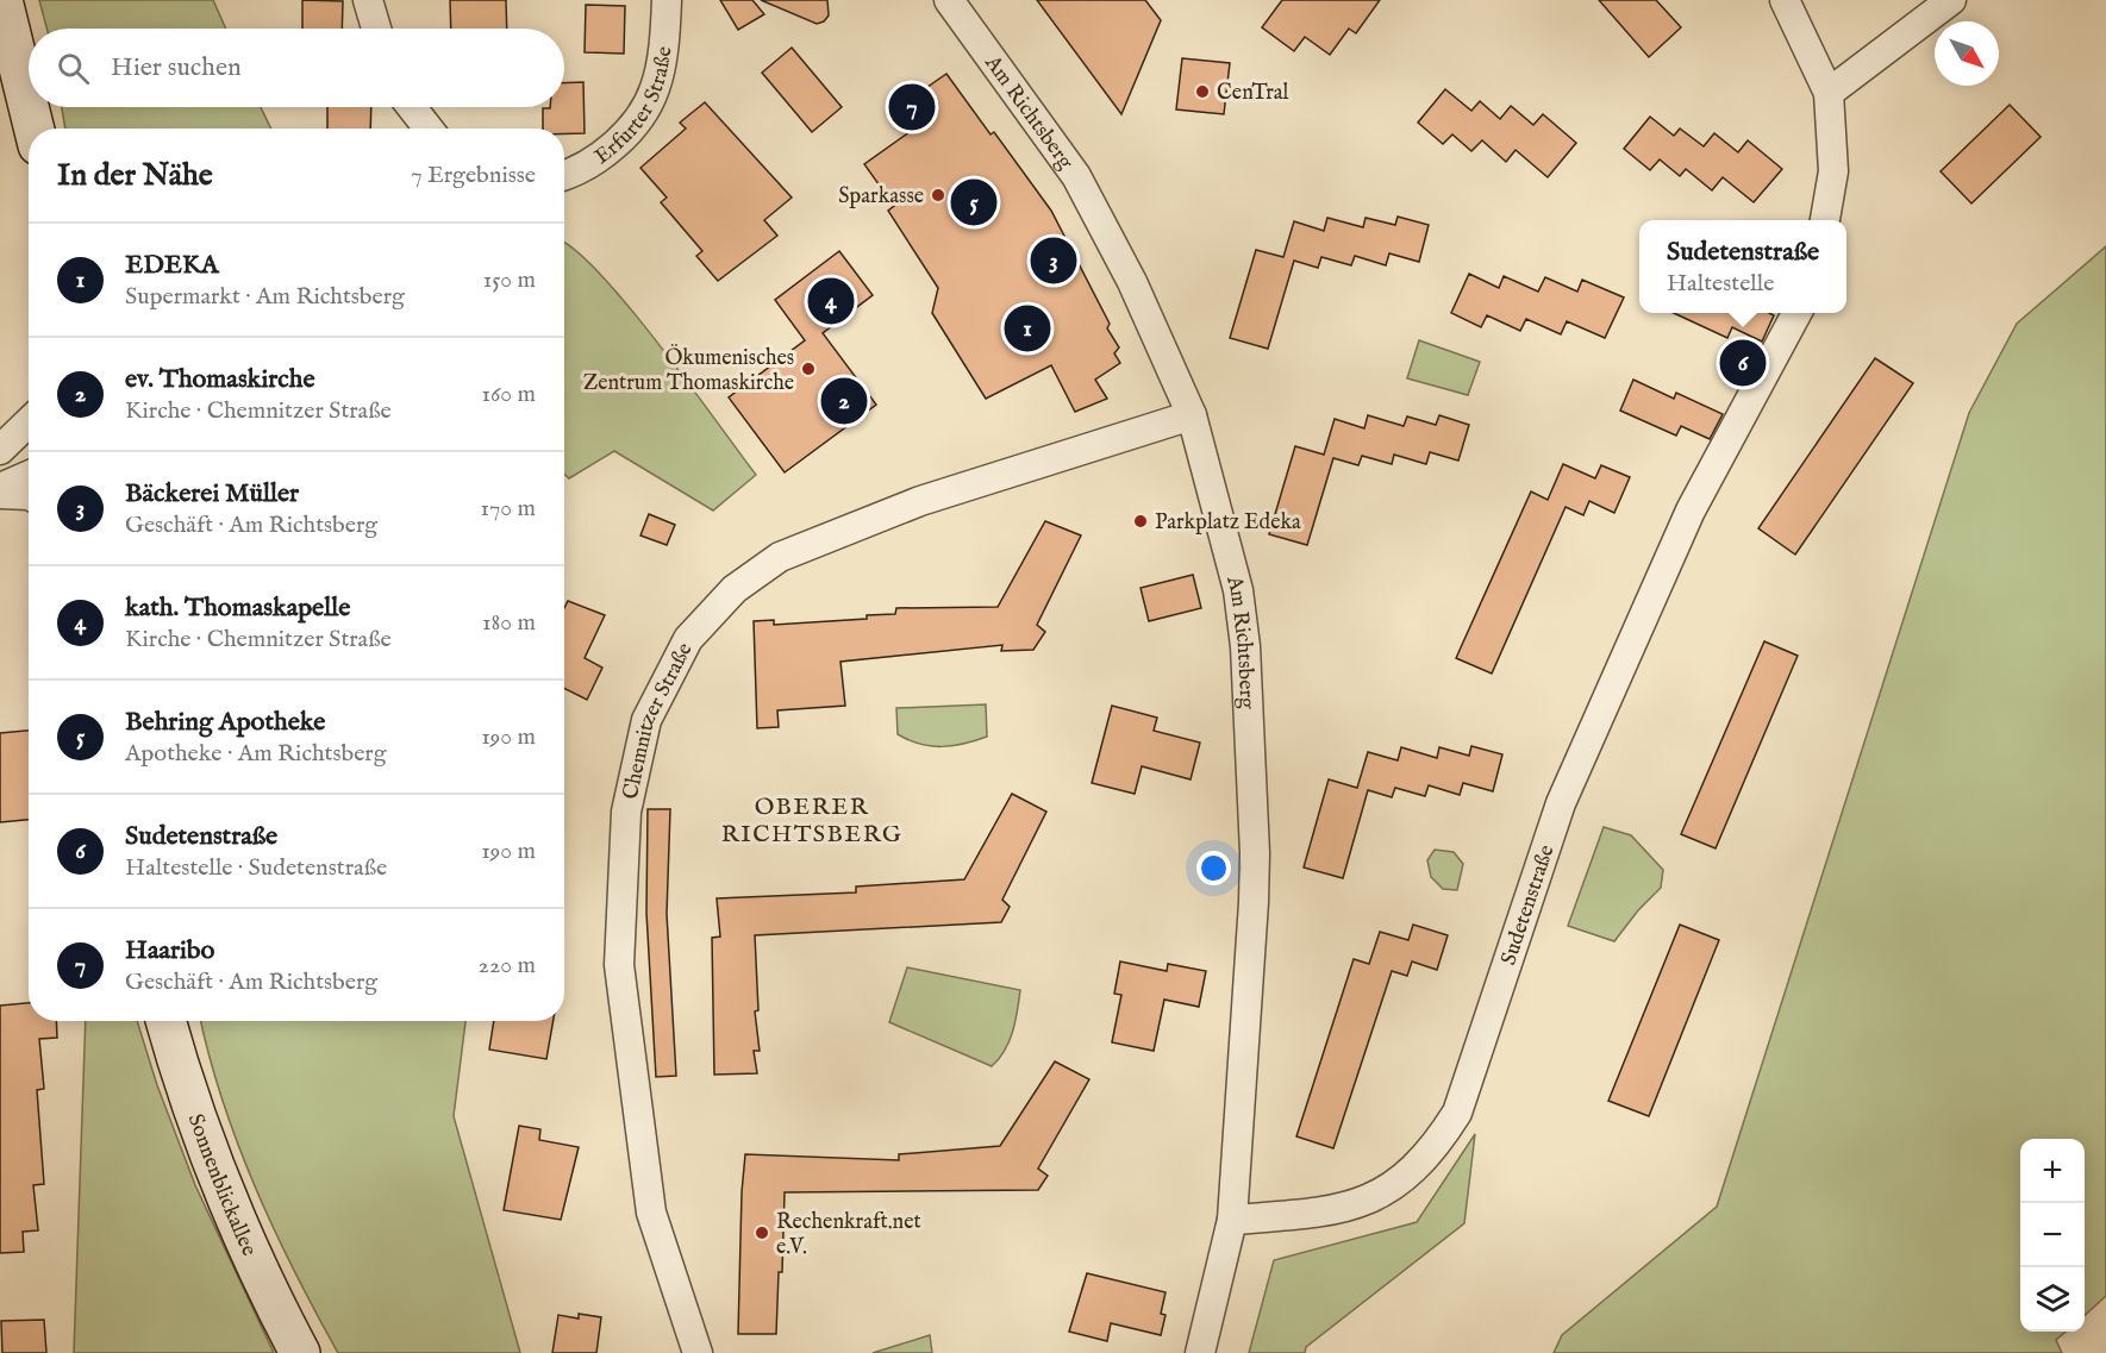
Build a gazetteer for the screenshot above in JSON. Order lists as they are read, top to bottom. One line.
{"streets":{"main road":["Sonnenblickallee"],"street":["Erfurter Straße","Am Richtsberg","Chemnitzer Straße","Sudetenstraße"]},"crossings":[["Am Richtsberg","Chemnitzer Straße"],["Am Richtsberg","Sudetenstraße"]],"districts":["OBERER RICHTSBERG"],"places":["CenTral","Sparkasse","Ökumenisches Zentrum Thomaskirche","Parkplatz Edeka","Rechenkraft.net e.V."],"north":"bottom right","page":{"search":"Hier suchen","pins":["7","5","3","4","1","6","2"],"heading":["In der Nähe","7 Ergebnisse"],"popup":["Sudetenstraße","Haltestelle"],"list":[{"mark":"1","name":"EDEKA","note":"Supermarkt · Am Richtsberg","value":"150 m"},{"mark":"2","name":"ev. Thomaskirche","note":"Kirche · Chemnitzer Straße","value":"160 m"},{"mark":"3","name":"Bäckerei Müller","note":"Geschäft · Am Richtsberg","value":"170 m"},{"mark":"4","name":"kath. Thomaskapelle","note":"Kirche · Chemnitzer Straße","value":"180 m"},{"mark":"5","name":"Behring Apotheke","note":"Apotheke · Am Richtsberg","value":"190 m"},{"mark":"6","name":"Sudetenstraße","note":"Haltestelle · Sudetenstraße","value":"190 m"},{"mark":"7","name":"Haaribo","note":"Geschäft · Am Richtsberg","value":"220 m"}],"map_buttons":["+","−"]}}
